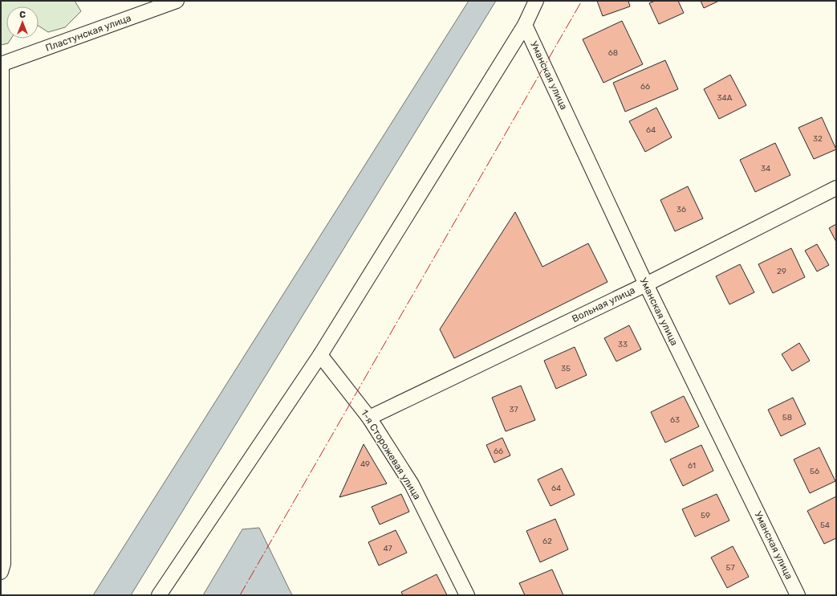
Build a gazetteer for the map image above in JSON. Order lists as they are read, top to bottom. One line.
{"streets":{"street":["Пластунская улица","Уманская улица","Вольная улица","1-я Сторожевая улица"]},"crossings":[["Уманская улица","Вольная улица"],["Вольная улица","1-я Сторожевая улица"]],"house_numbers":["68","66","34А","64","32","34","36","29","33","35","37","58","63","66","49","61","56","64","59","54","62","47","57"],"north":"top"}
